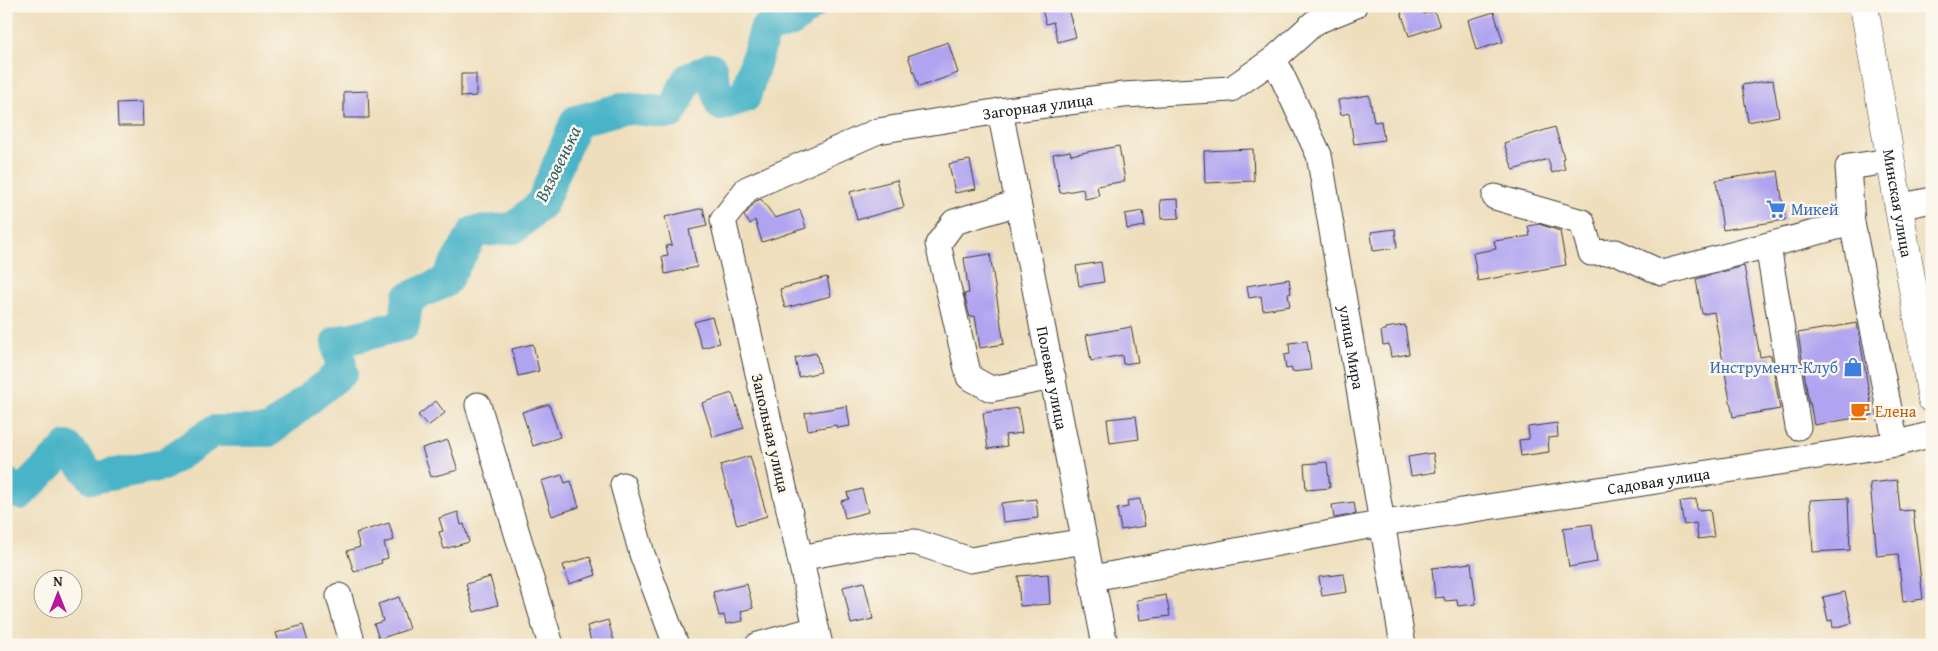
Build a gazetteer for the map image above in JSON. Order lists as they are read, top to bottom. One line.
{"streets":{"main road":["Минская улица"],"street":["Загорная улица","улица Мира","Полевая улица","Запольная улица","Садовая улица"]},"crossings":[["Загорная улица","улица Мира"],["Загорная улица","Полевая улица"],["Загорная улица","Запольная улица"],["улица Мира","Садовая улица"],["Полевая улица","Садовая улица"]],"water":["Вязовенька"],"places":{"supermarket":["Микей"],"shop":["Инструмент-Клуб"],"cafe":["Елена"]},"north":"top"}
